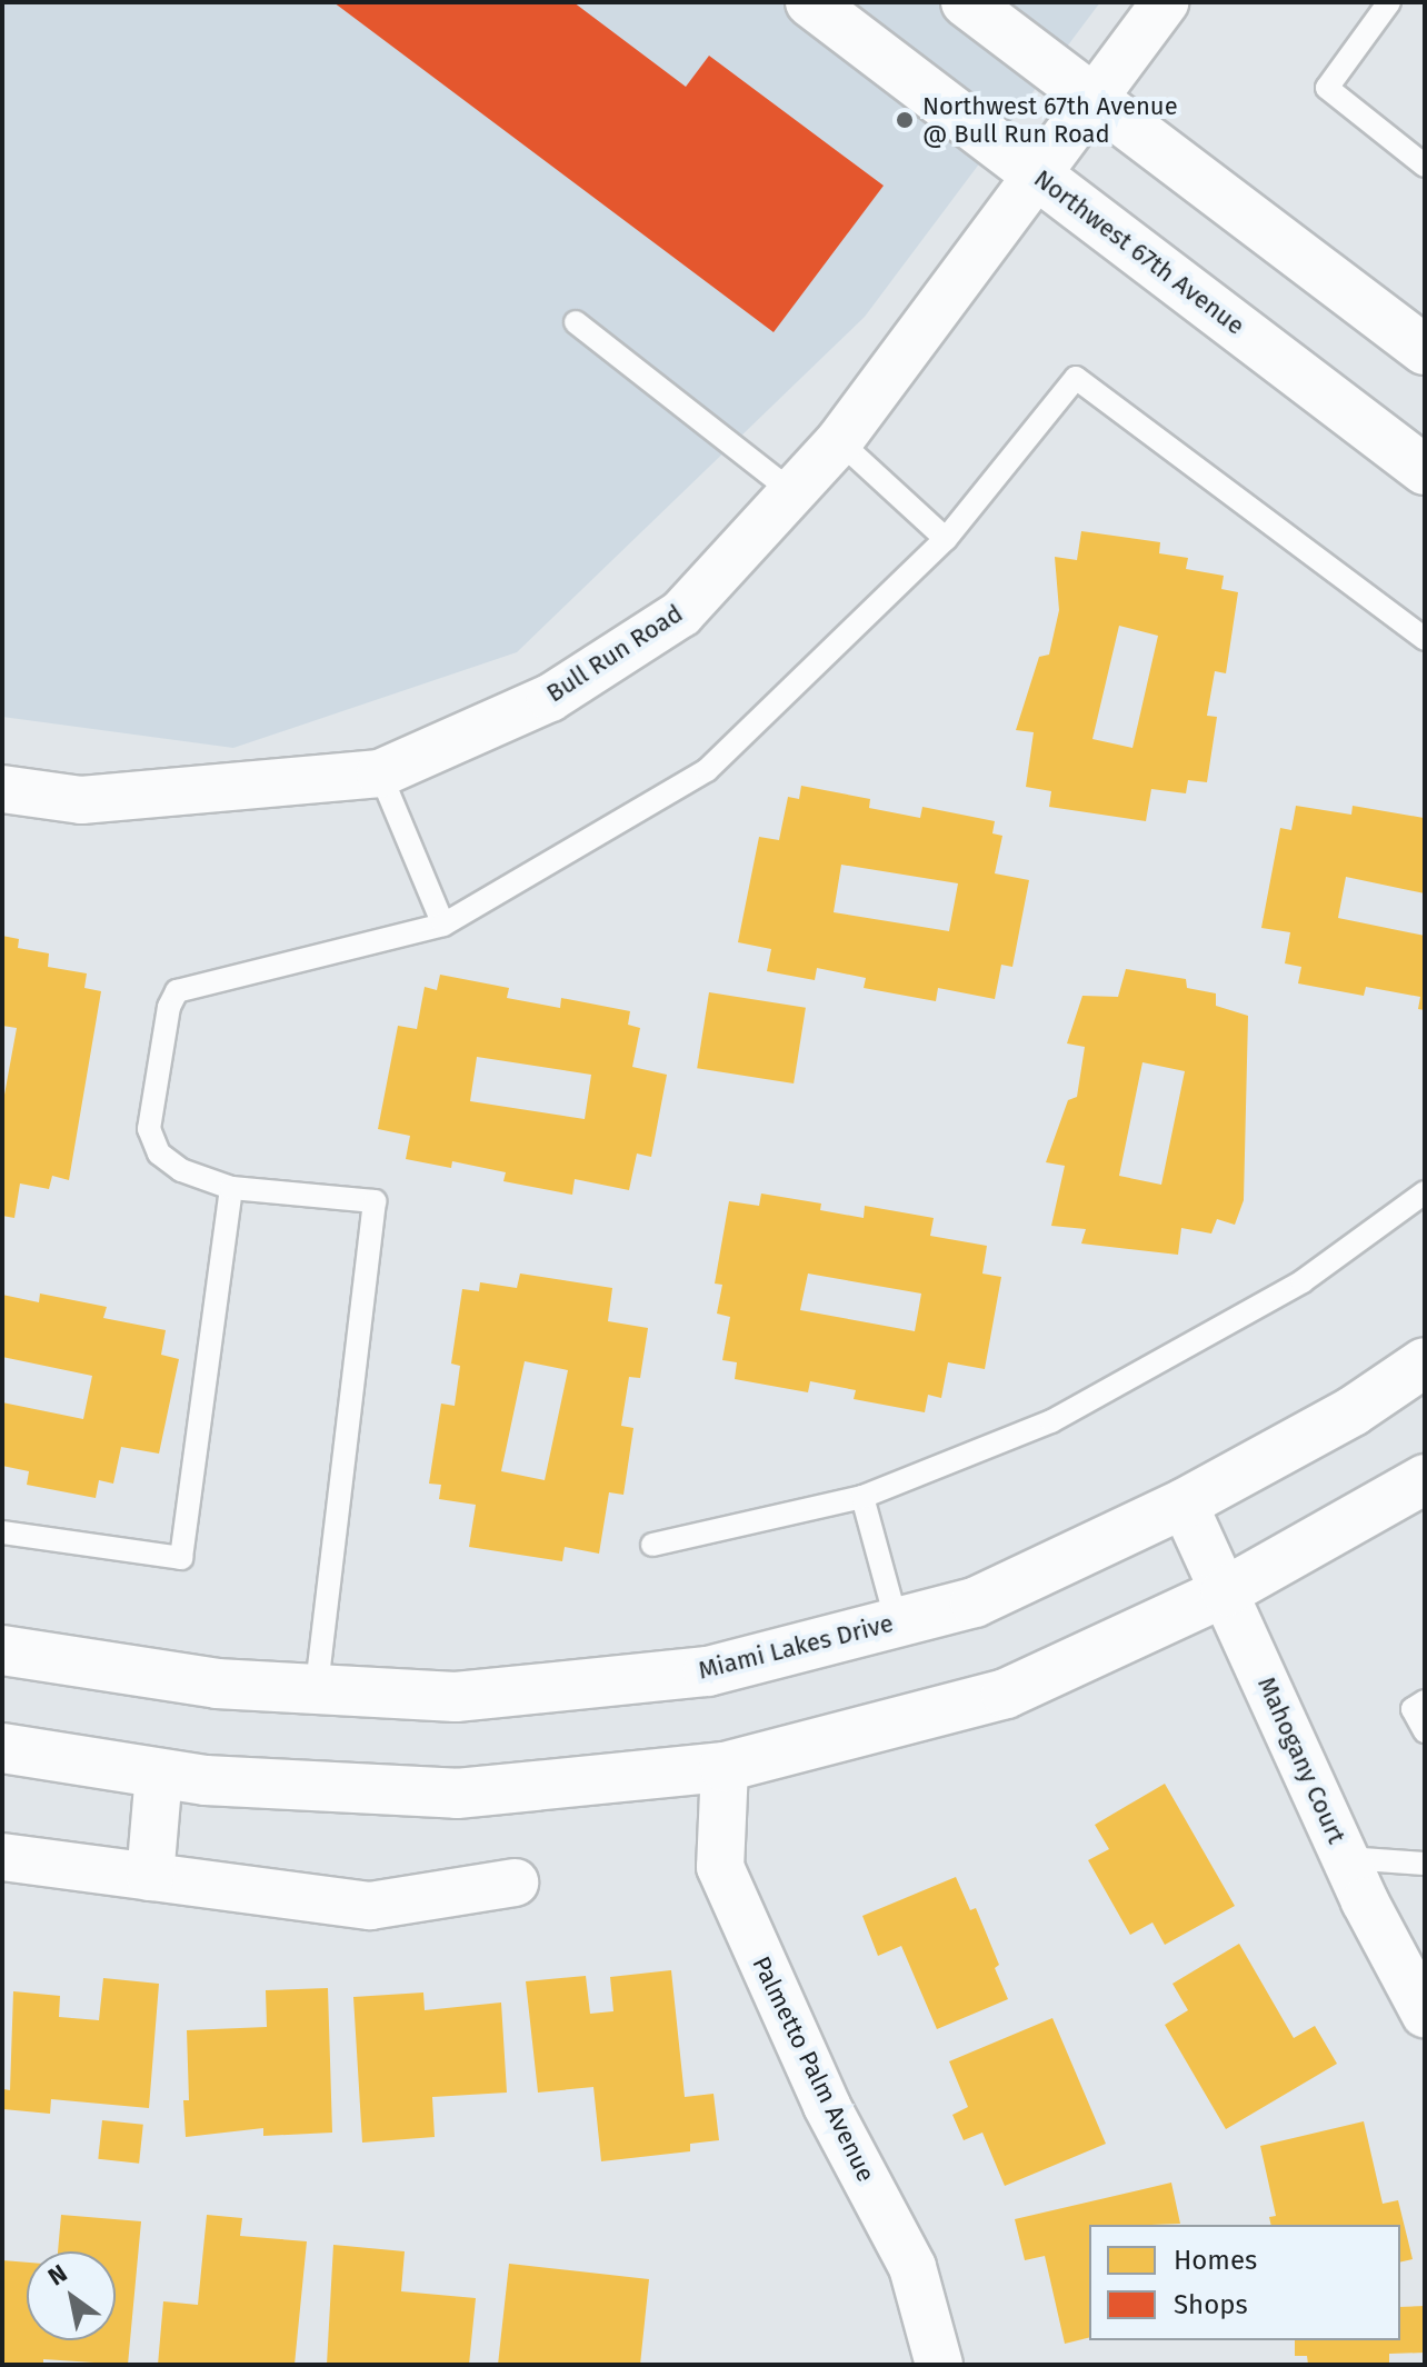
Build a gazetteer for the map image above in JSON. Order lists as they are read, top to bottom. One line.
{"streets":{"main road":["Northwest 67th Avenue","Miami Lakes Drive"],"street":["Bull Run Road","Mahogany Court","Palmetto Palm Avenue"]},"crossings":[["Northwest 67th Avenue","Bull Run Road"],["Miami Lakes Drive","Mahogany Court"]],"places":["Northwest 67th Avenue @ Bull Run Road"],"legend":["Homes","Shops"],"north":"top left"}
